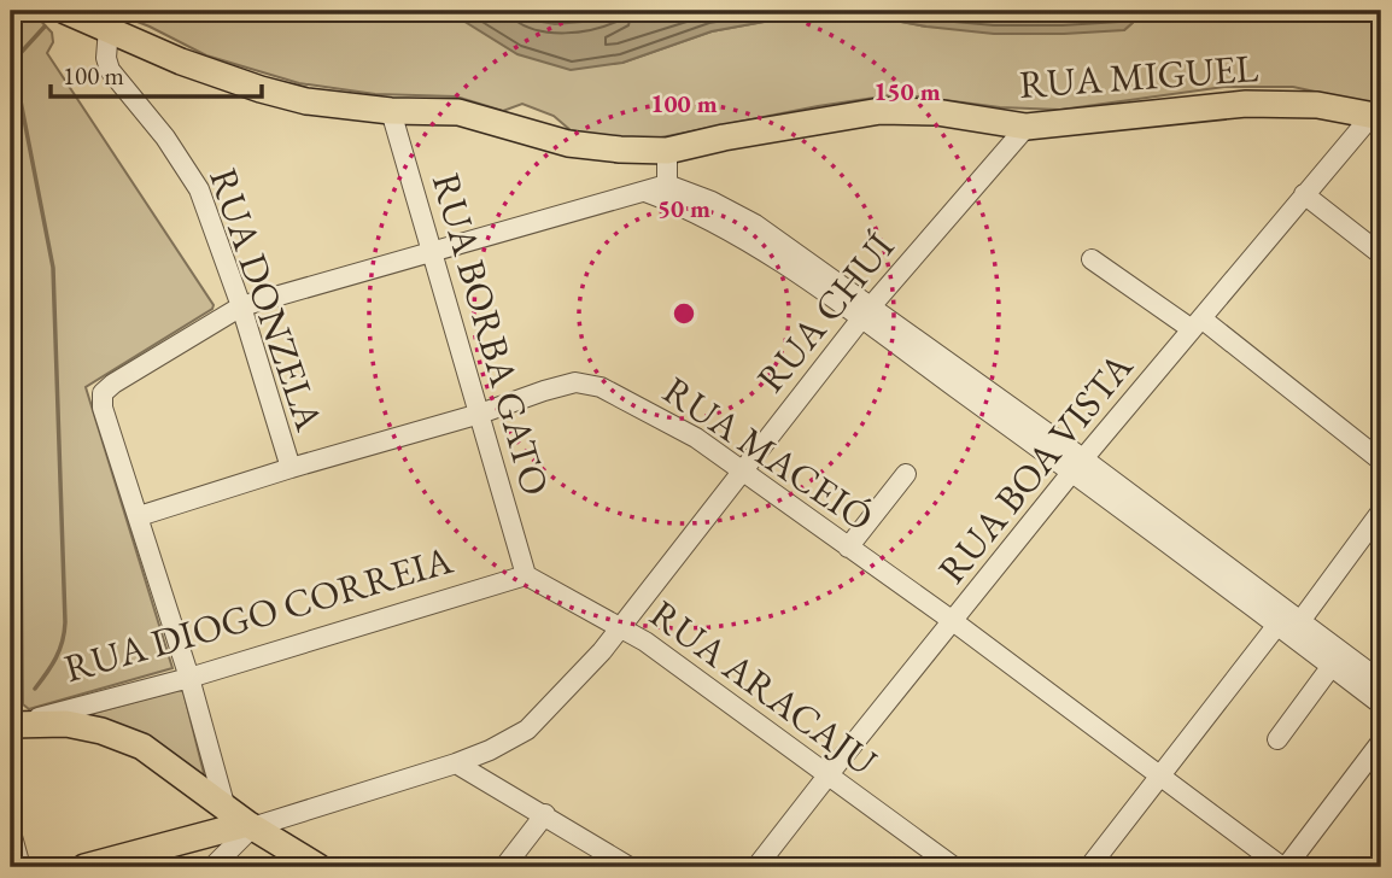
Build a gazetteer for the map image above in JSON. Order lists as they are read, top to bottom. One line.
{"streets":{"main road":["RUA MIGUEL"],"street":["RUA DONZELA","RUA CHUÍ","RUA BORBA GATO","RUA MACEIÓ","RUA BOA VISTA","RUA DIOGO CORREIA","RUA ARACAJU"]},"crossings":[["RUA MIGUEL","RUA DONZELA"],["RUA MIGUEL","RUA CHUÍ"],["RUA MIGUEL","RUA BORBA GATO"],["RUA MIGUEL","RUA BOA VISTA"],["RUA DONZELA","RUA MACEIÓ"],["RUA CHUÍ","RUA MACEIÓ"],["RUA CHUÍ","RUA ARACAJU"],["RUA BORBA GATO","RUA MACEIÓ"],["RUA BORBA GATO","RUA DIOGO CORREIA"],["RUA BORBA GATO","RUA ARACAJU"],["RUA MACEIÓ","RUA BOA VISTA"],["RUA BOA VISTA","RUA ARACAJU"],["RUA DIOGO CORREIA","RUA ARACAJU"]],"scale_bar":"100 m","rings":["150 m","100 m","50 m"]}
